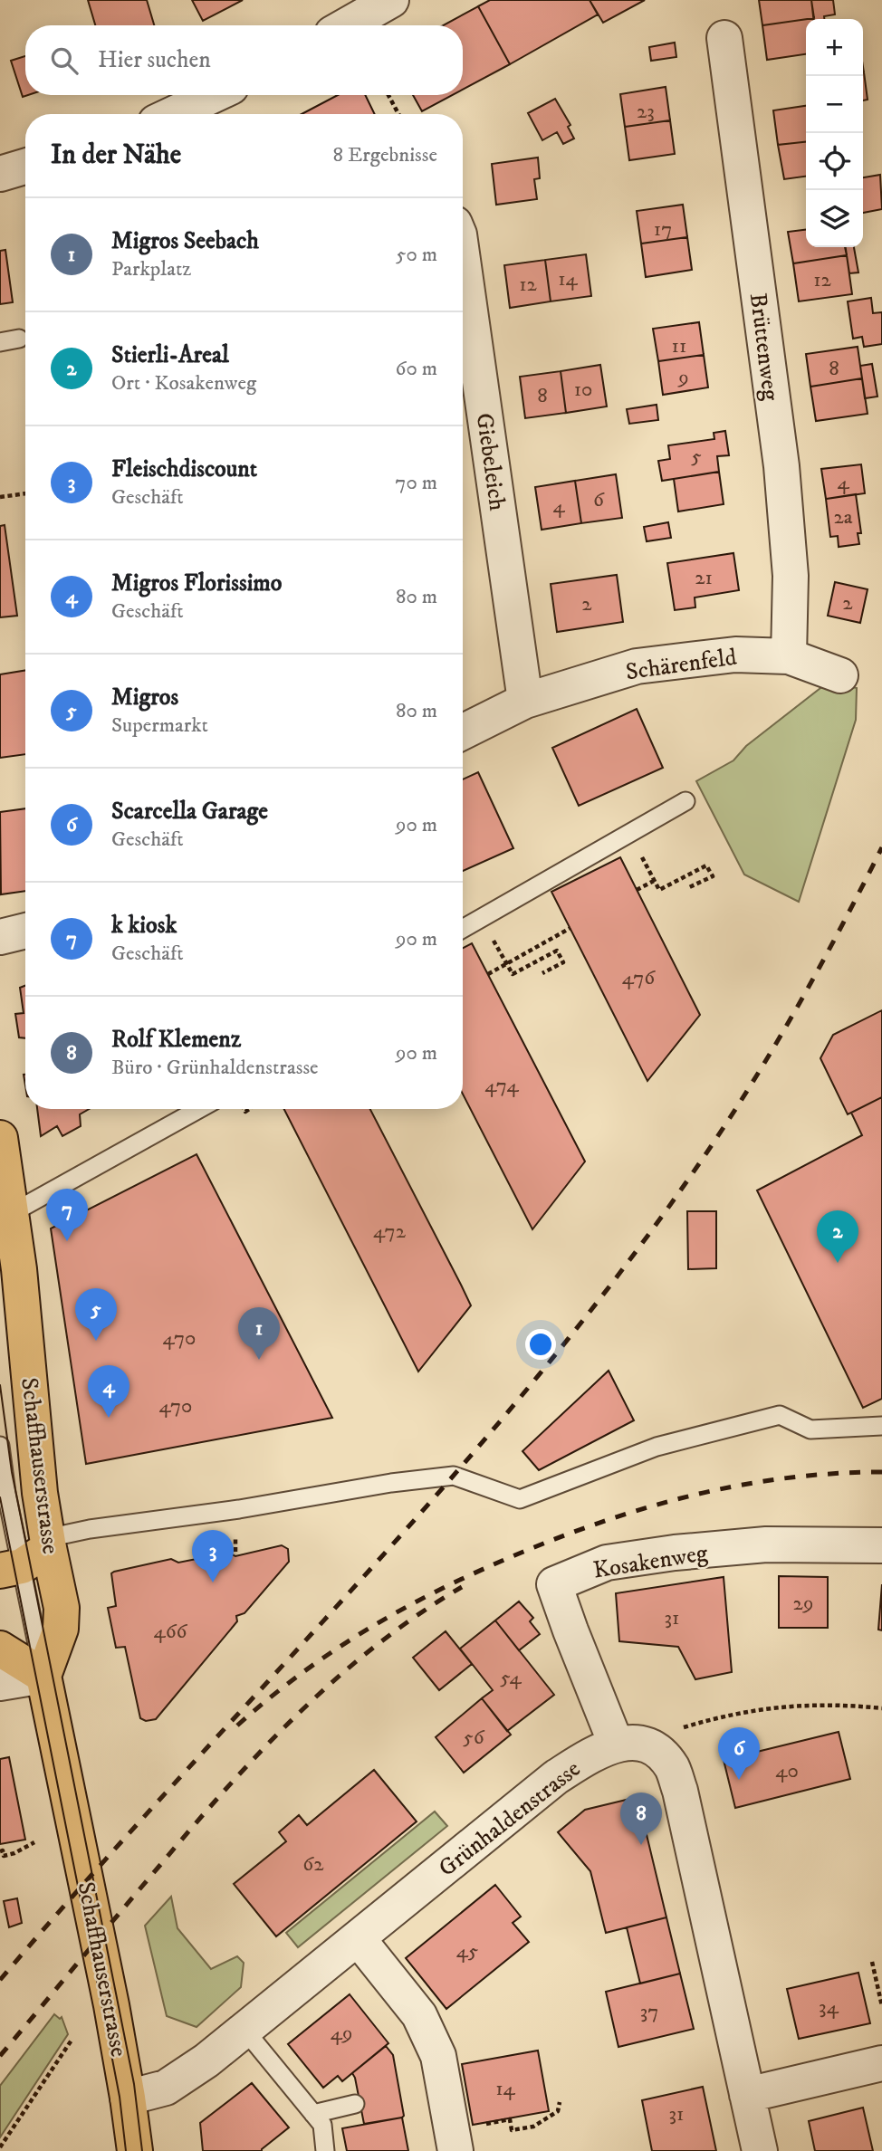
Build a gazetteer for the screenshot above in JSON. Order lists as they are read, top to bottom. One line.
{"streets":{"main road":["Schaffhauserstrasse"],"street":["Brüttenweg","Giebeleich","Schärenfeld","Kosakenweg","Grünhaldenstrasse"]},"crossings":[["Brüttenweg","Schärenfeld"],["Giebeleich","Schärenfeld"],["Schaffhauserstrasse","Grünhaldenstrasse"],["Kosakenweg","Grünhaldenstrasse"]],"house_numbers":["23","17","14","12","12","11","8","9","10","8","5","4","6","4","2a","21","2","2","476","474","472","470","470","29","31","466","54","56","40","62","45","34","37","49","14","31"],"page":{"map_buttons":["+","−"],"search":"Hier suchen","heading":["In der Nähe","8 Ergebnisse"],"list":[{"mark":"1","name":"Migros Seebach","note":"Parkplatz","value":"50 m"},{"mark":"2","name":"Stierli-Areal","note":"Ort · Kosakenweg","value":"60 m"},{"mark":"3","name":"Fleischdiscount","note":"Geschäft","value":"70 m"},{"mark":"4","name":"Migros Florissimo","note":"Geschäft","value":"80 m"},{"mark":"5","name":"Migros","note":"Supermarkt","value":"80 m"},{"mark":"6","name":"Scarcella Garage","note":"Geschäft","value":"90 m"},{"mark":"7","name":"k kiosk","note":"Geschäft","value":"90 m"},{"mark":"8","name":"Rolf Klemenz","note":"Büro · Grünhaldenstrasse","value":"90 m"}],"pins":["7","2","5","1","4","3","6","8"]}}
